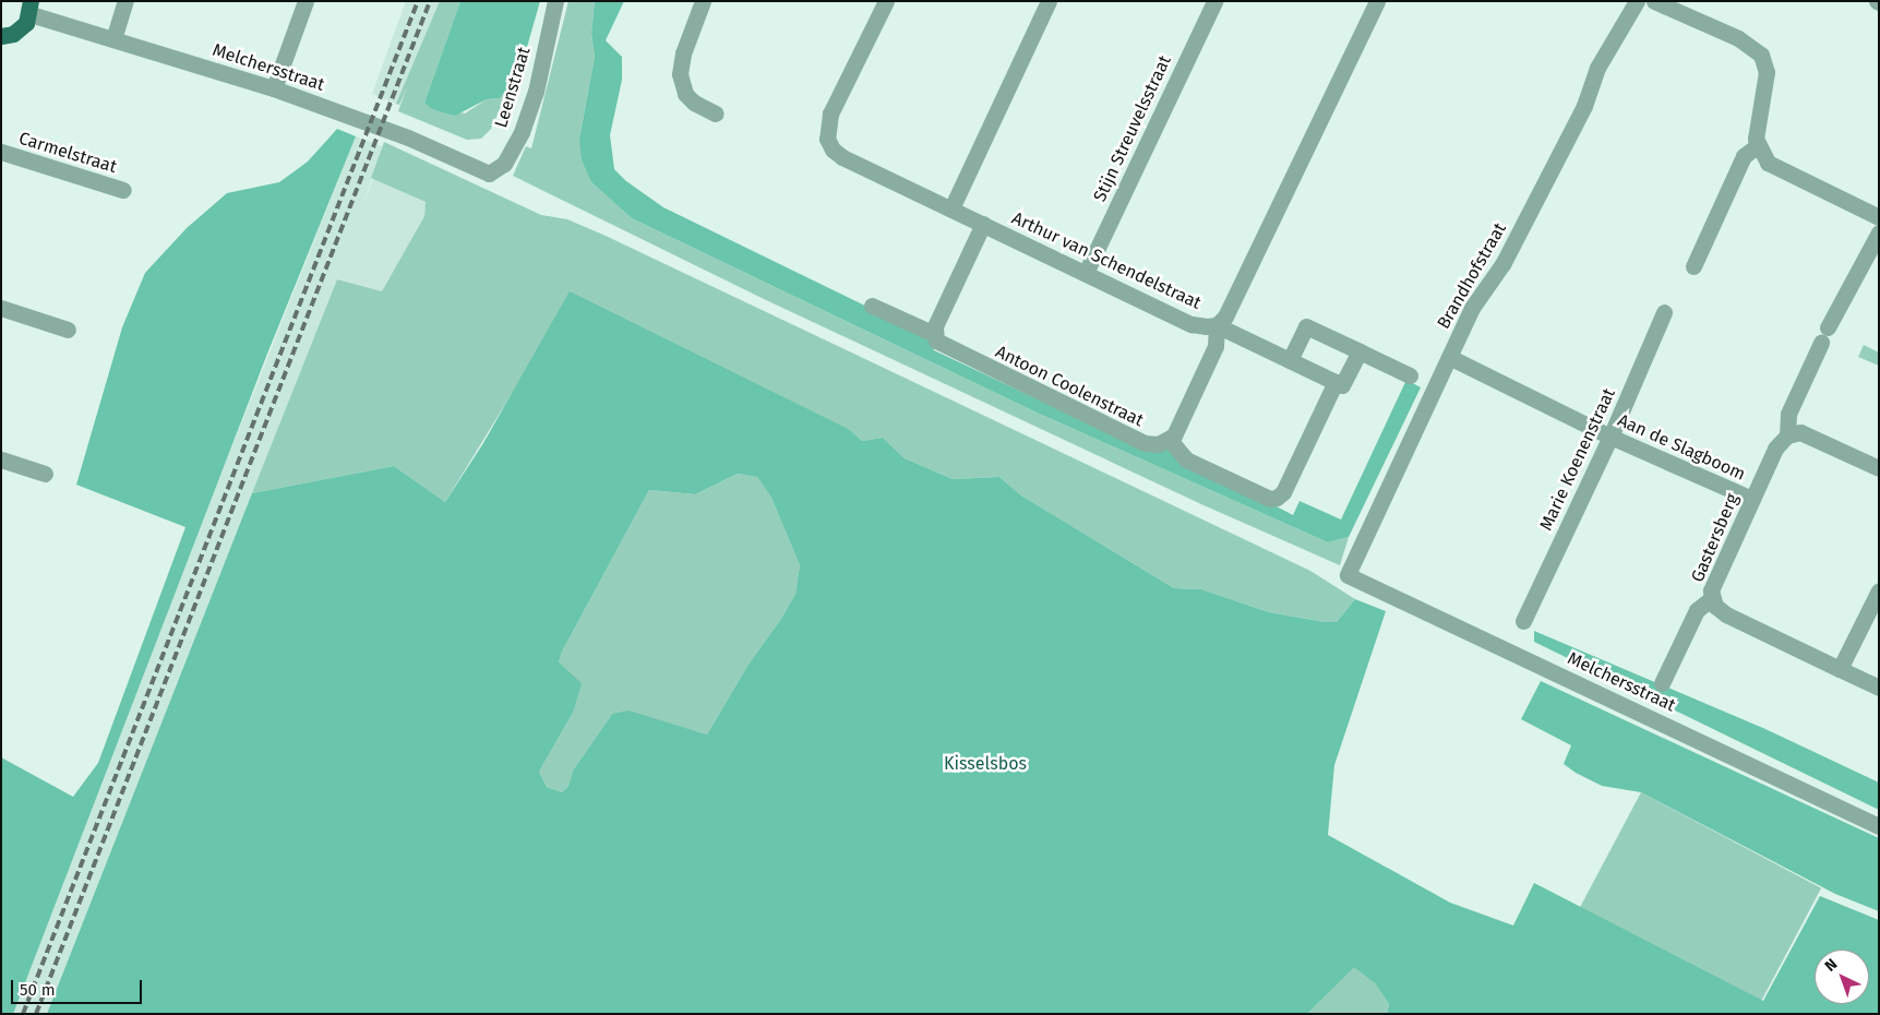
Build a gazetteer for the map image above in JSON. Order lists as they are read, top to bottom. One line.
{"streets":{"street":["Melchersstraat","Leenstraat","Stijn Streuvelsstraat","Carmelstraat","Arthur van Schendelstraat","Brandhofstraat","Antoon Coolenstraat","Aan de Slagboom","Marie Koenenstraat","Gastersberg"]},"crossings":[["Melchersstraat","Leenstraat"],["Melchersstraat","Brandhofstraat"],["Stijn Streuvelsstraat","Arthur van Schendelstraat"],["Brandhofstraat","Aan de Slagboom"],["Aan de Slagboom","Marie Koenenstraat"],["Aan de Slagboom","Gastersberg"]],"parks":["Kisselsbos"],"scale_bar":"50 m","north":"top left"}
